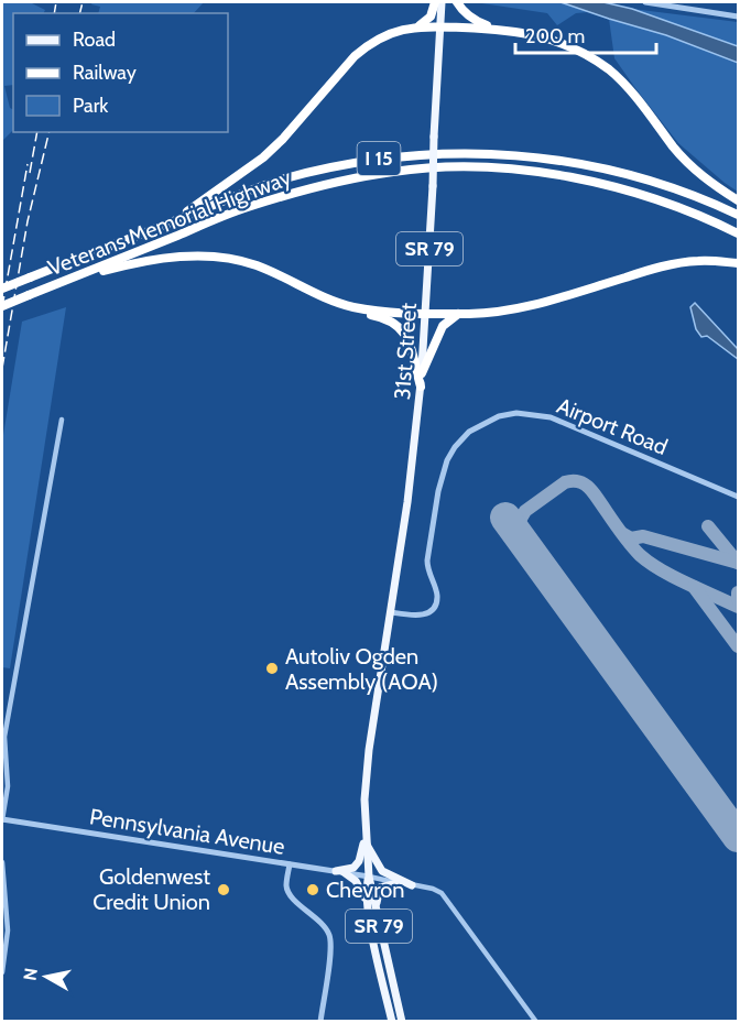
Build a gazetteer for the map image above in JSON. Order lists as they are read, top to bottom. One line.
{"streets":{"highway":["I 15","Veterans Memorial Highway"],"main road":["SR 79","31st Street"],"street":["Airport Road","Pennsylvania Avenue"]},"crossings":[["SR 79","31st Street"],["SR 79","Pennsylvania Avenue"],["31st Street","Airport Road"]],"places":["Autoliv Ogden Assembly (AOA)","Goldenwest Credit Union","Chevron"],"legend":["Road","Railway","Park"],"scale_bar":"200 m","north":"left"}
